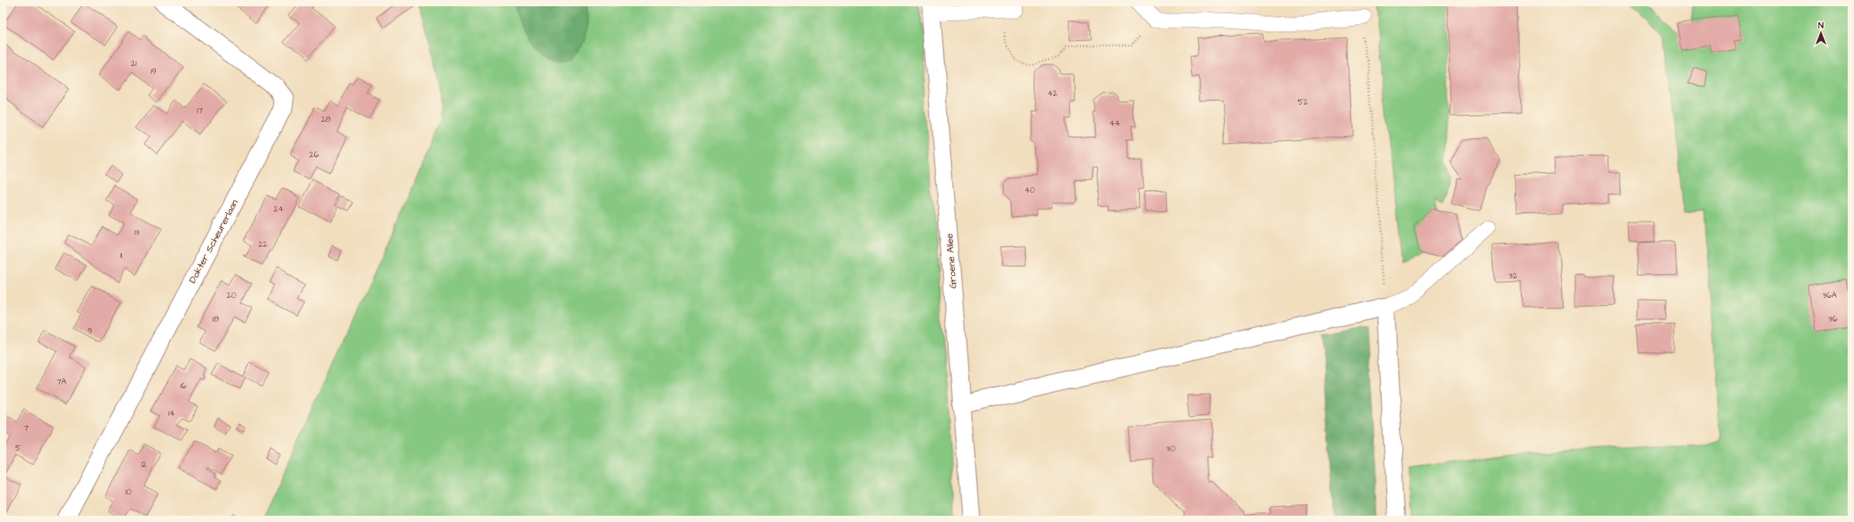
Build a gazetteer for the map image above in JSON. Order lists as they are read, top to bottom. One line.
{"streets":{"street":["Dokter Scheurerlaan","Groene Allee"]},"house_numbers":["21","19","42","52","17","28","44","26","40","24","13","22","11","32","20","36A","18","36","9","7A","16","14","7","5","30","12","10"],"north":"top"}
